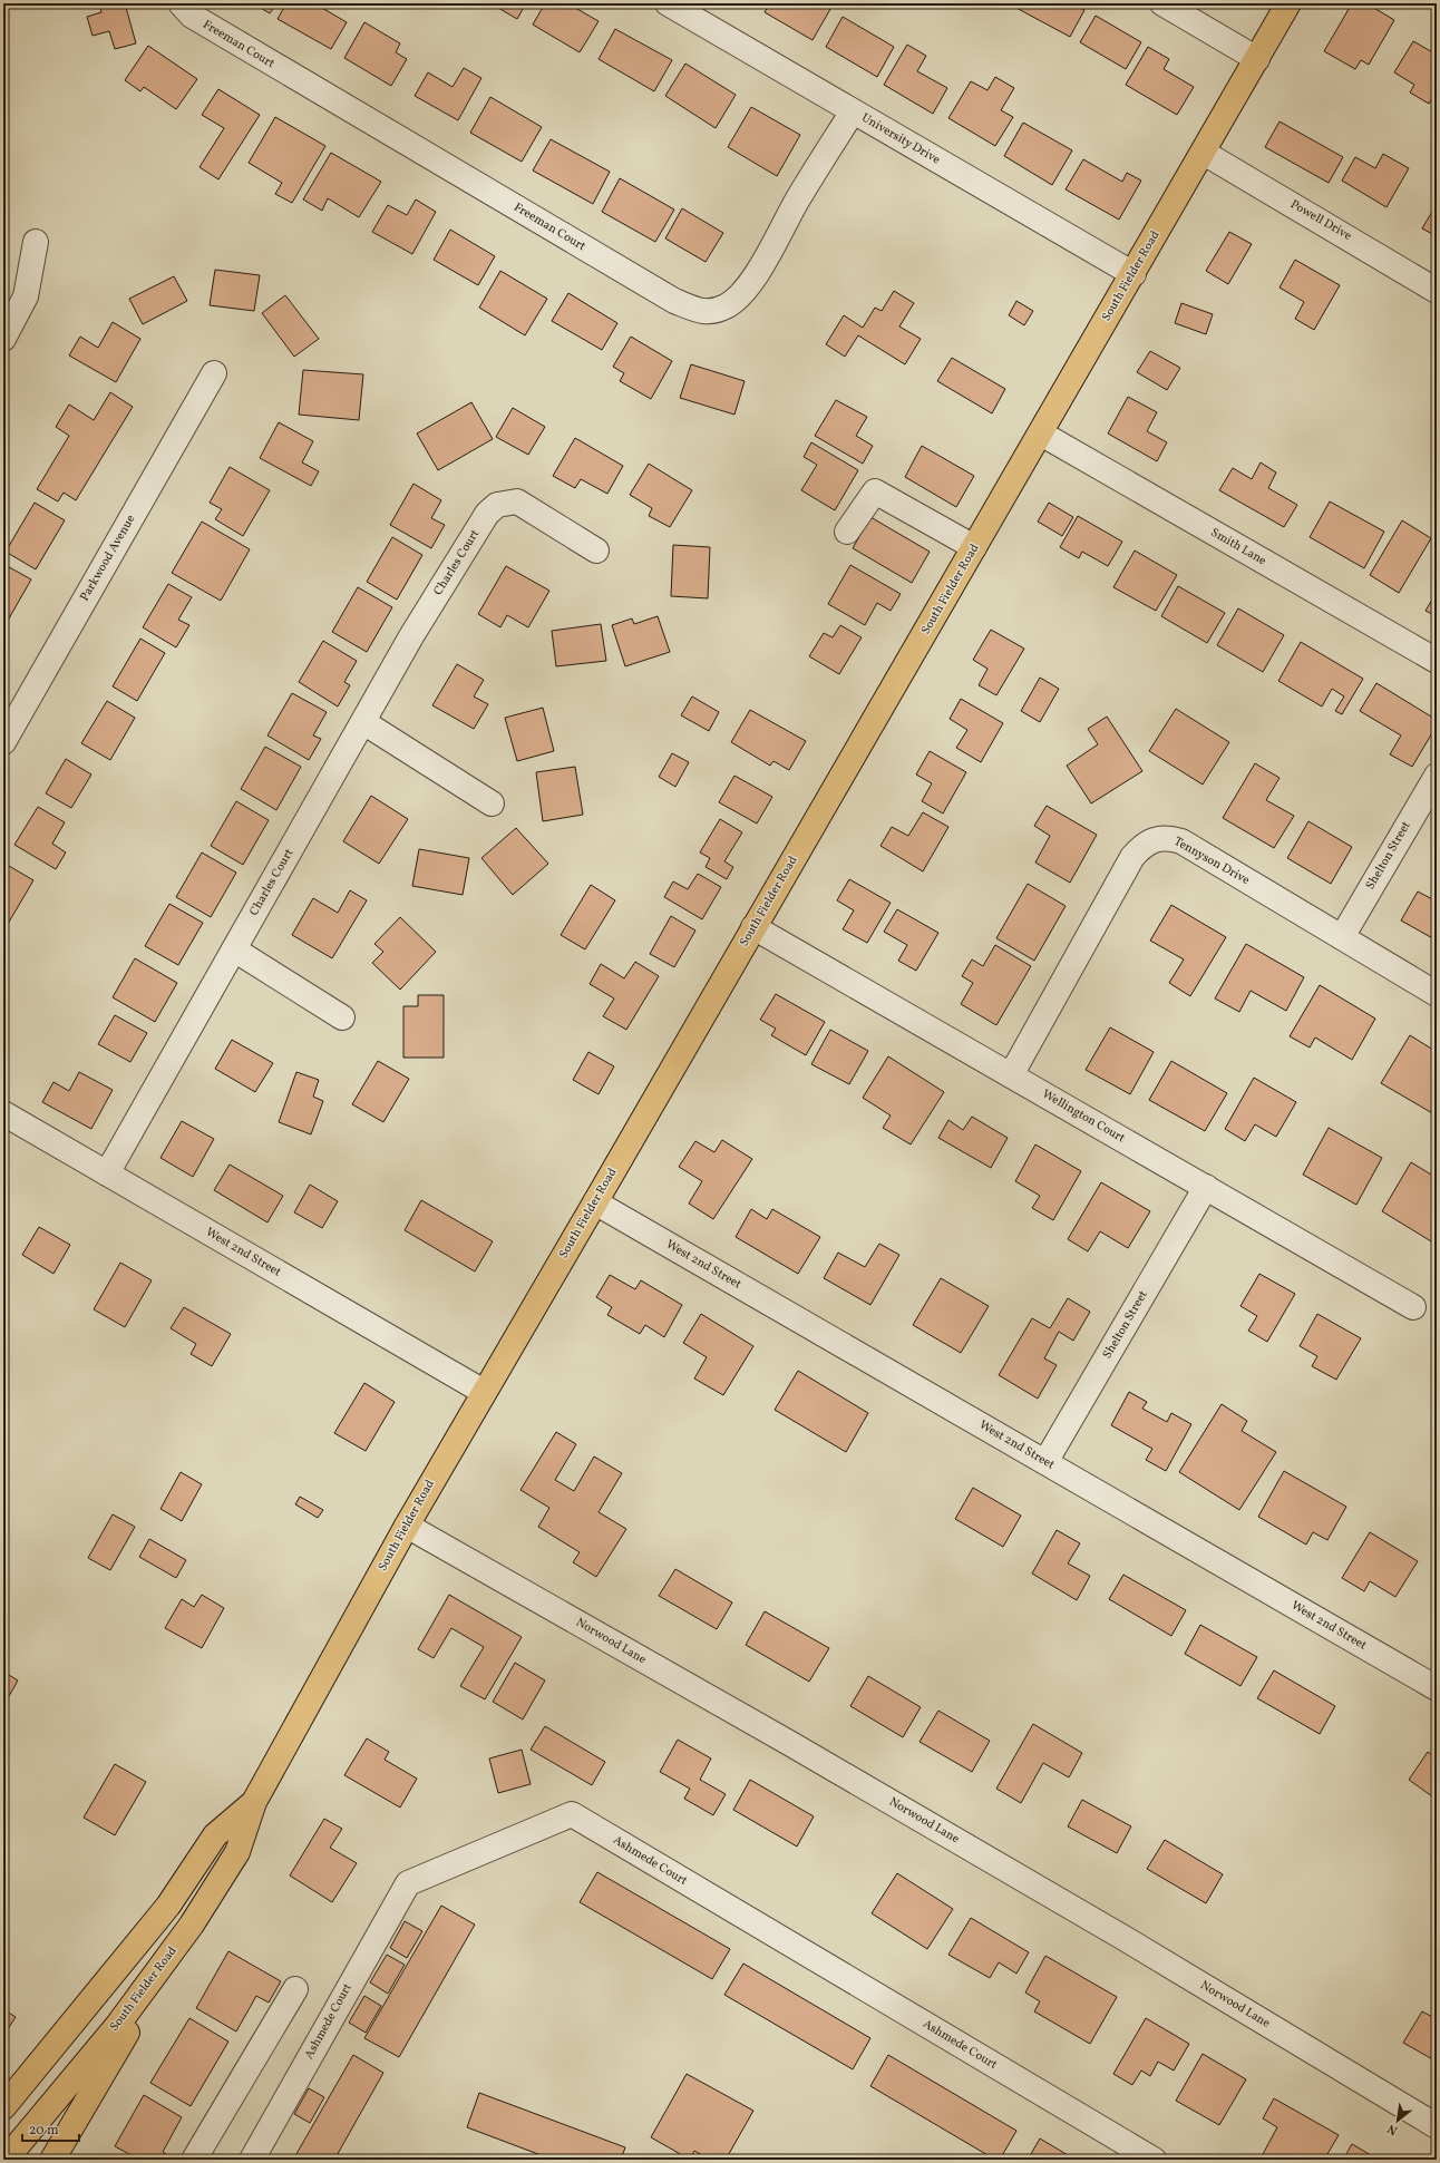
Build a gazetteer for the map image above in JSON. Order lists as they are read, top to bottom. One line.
{"streets":{"main road":["South Fielder Road"],"street":["Freeman Court","University Drive","Powell Drive","Smith Lane","Parkwood Avenue","Charles Court","Shelton Street","Tennyson Drive","Wellington Court","West 2nd Street","Norwood Lane","Ashmede Court"]},"crossings":[["Freeman Court","University Drive"],["University Drive","South Fielder Road"],["Powell Drive","South Fielder Road"],["South Fielder Road","Smith Lane"],["South Fielder Road","Wellington Court"],["South Fielder Road","West 2nd Street"],["South Fielder Road","Norwood Lane"],["Charles Court","West 2nd Street"],["Shelton Street","Tennyson Drive"],["Shelton Street","Wellington Court"],["Shelton Street","West 2nd Street"],["Tennyson Drive","Wellington Court"]],"scale_bar":"20 m","north":"bottom left"}
